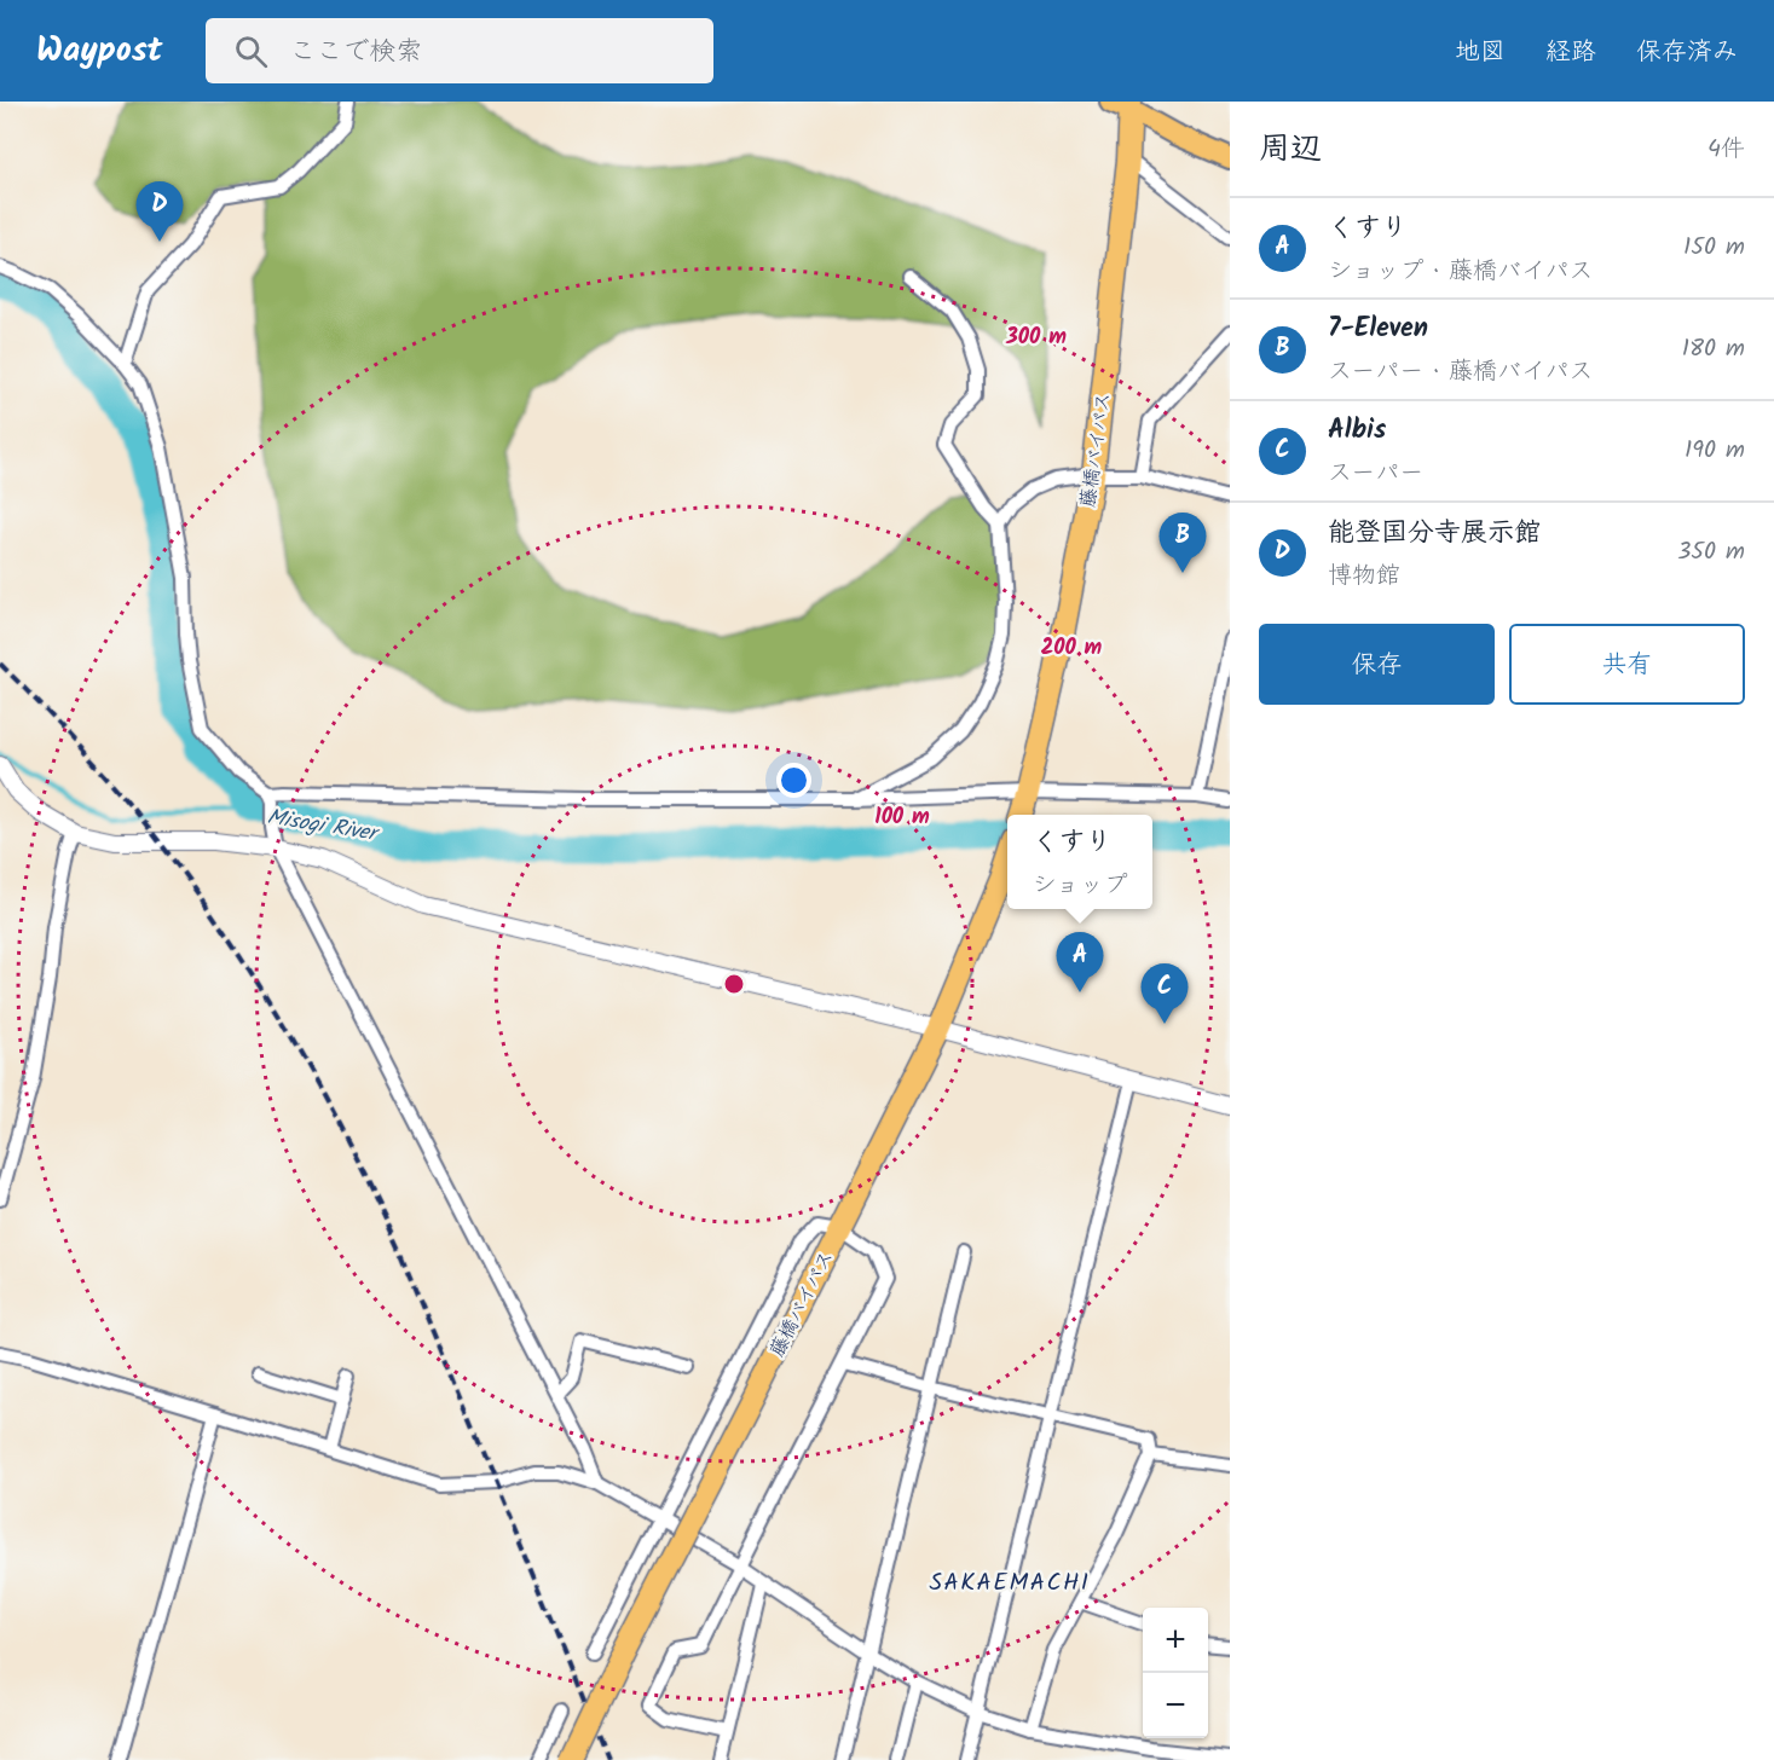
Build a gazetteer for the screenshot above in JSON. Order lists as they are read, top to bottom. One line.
{"streets":{"highway":["藤橋バイパス"]},"districts":["SAKAEMACHI"],"water":["Misogi River"],"page":{"header":"Waypost","search":"ここで検索","nav":["地図","経路","保存済み"],"heading":["周辺","4件"],"pins":["D","B","A","C"],"list":[{"mark":"A","name":"くすり","note":"ショップ · 藤橋バイパス","value":"150 m"},{"mark":"B","name":"7-Eleven","note":"スーパー · 藤橋バイパス","value":"180 m"},{"mark":"C","name":"Albis","note":"スーパー","value":"190 m"},{"mark":"D","name":"能登国分寺展示館","note":"博物館","value":"350 m"}],"buttons":["保存","共有"],"popup":["くすり","ショップ"],"map_buttons":["+","−"]},"rings":["300 m","200 m","100 m"]}
